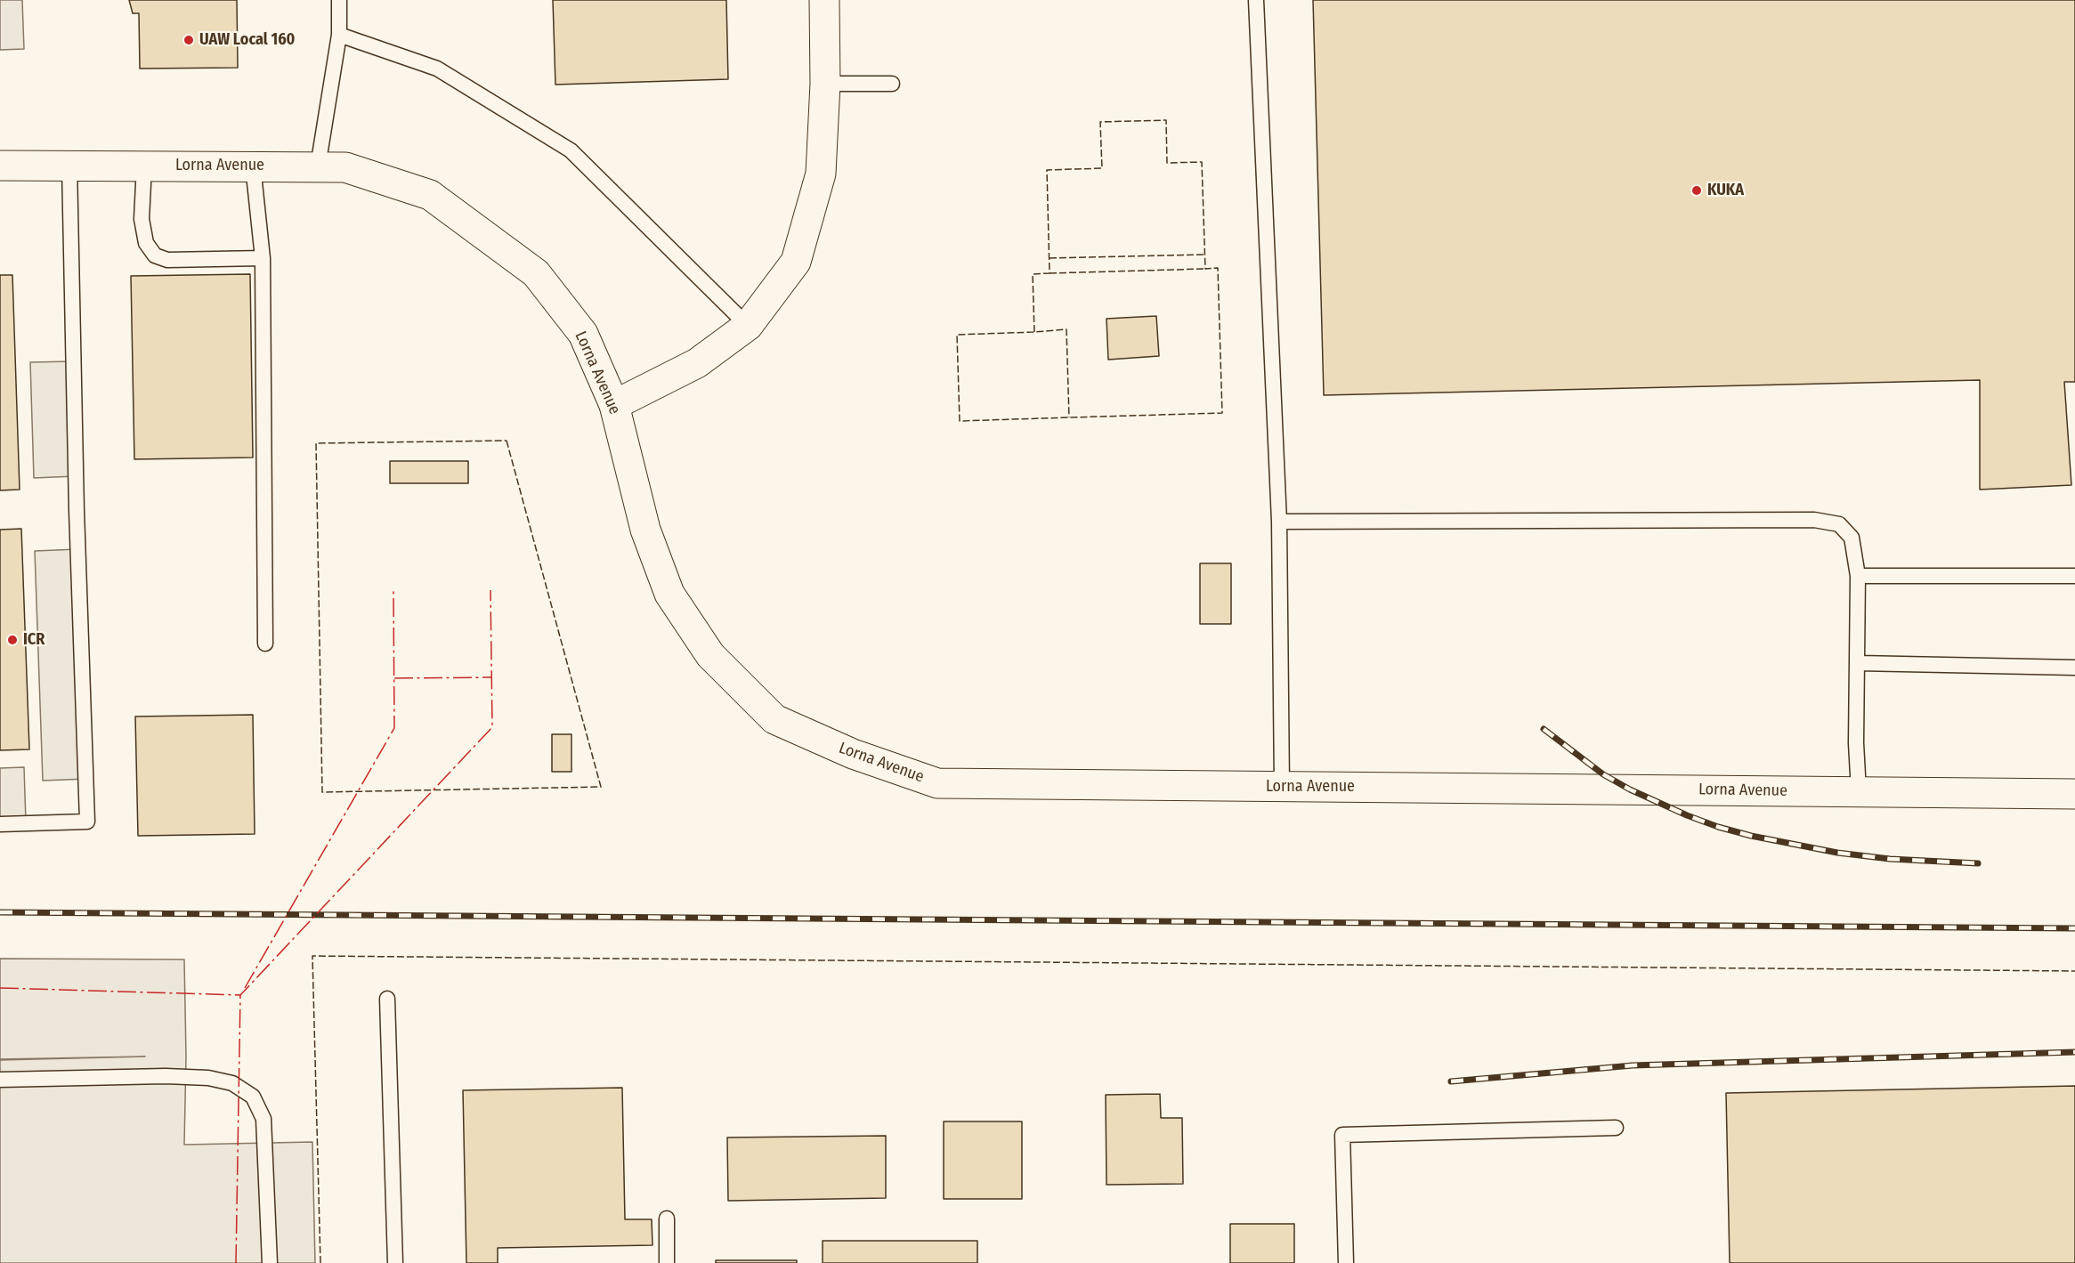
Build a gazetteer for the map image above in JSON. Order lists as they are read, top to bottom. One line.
{"streets":{"street":["Lorna Avenue"]},"places":["UAW Local 160","KUKA","ICR"]}
